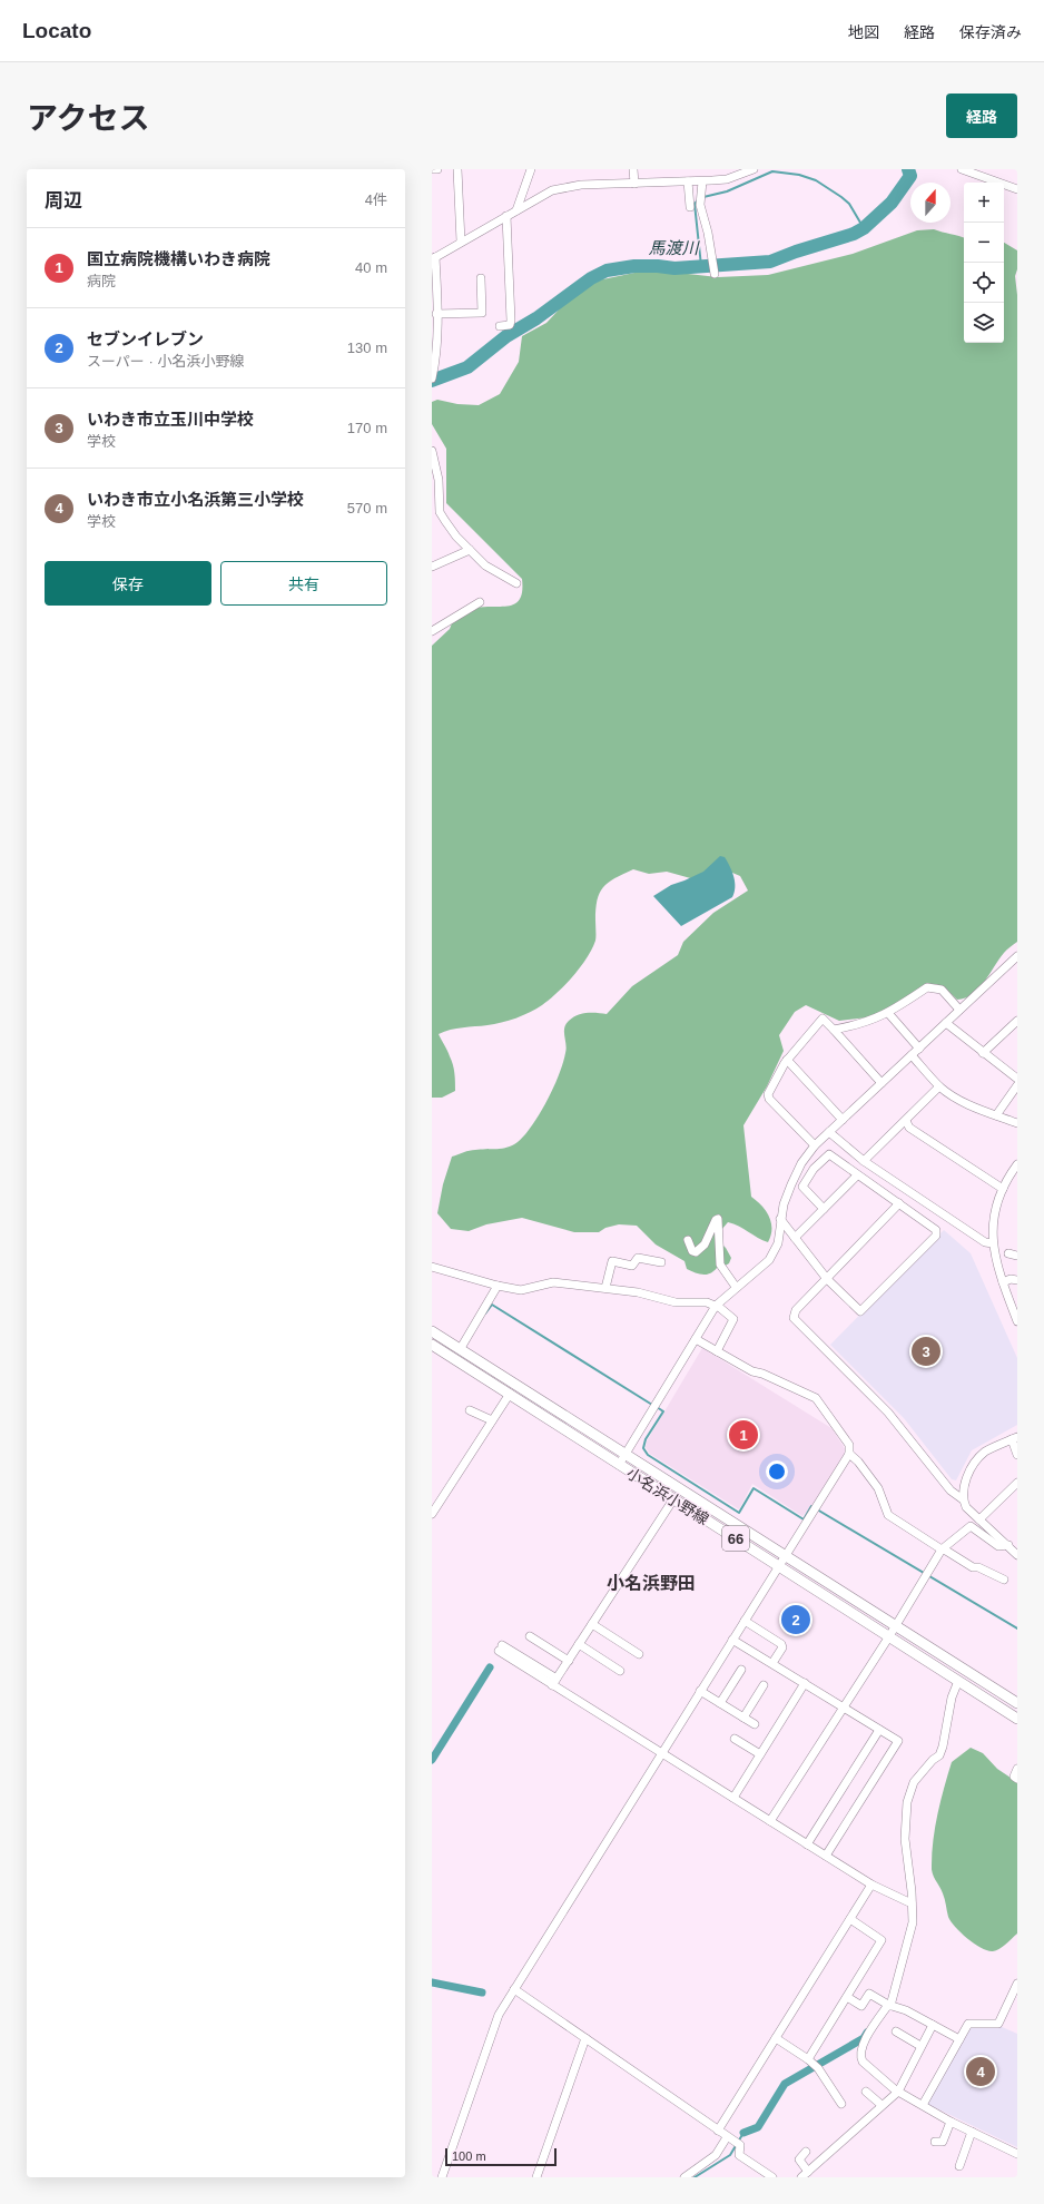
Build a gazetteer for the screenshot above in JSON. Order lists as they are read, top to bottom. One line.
{"streets":{"main road":["小名浜小野線","66"]},"districts":["小名浜野田"],"water":["馬渡川"],"scale_bar":"100 m","north":"top","page":{"header":"Locato","nav":["地図","経路","保存済み"],"title":"アクセス","buttons":["経路",["保存","共有"]],"heading":["周辺","4件"],"map_buttons":["+","−"],"list":[{"mark":"1","name":"国立病院機構いわき病院","note":"病院","value":"40 m"},{"mark":"2","name":"セブンイレブン","note":"スーパー · 小名浜小野線","value":"130 m"},{"mark":"3","name":"いわき市立玉川中学校","note":"学校","value":"170 m"},{"mark":"4","name":"いわき市立小名浜第三小学校","note":"学校","value":"570 m"}],"pins":["3","1","2","4"],"scale":"100 m"}}
